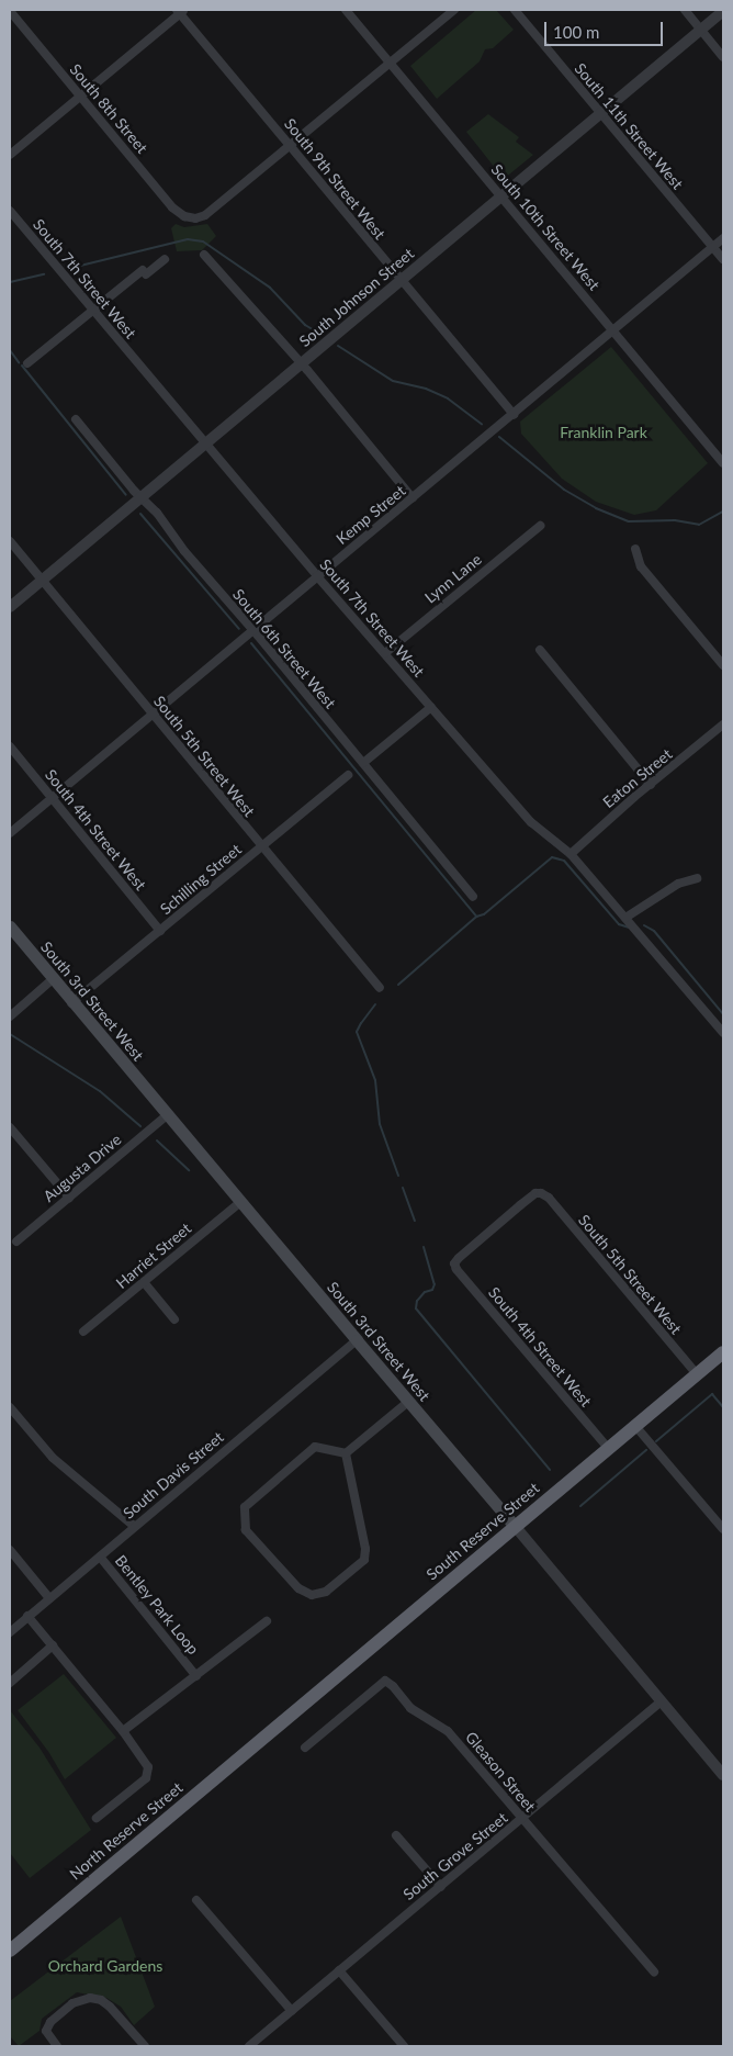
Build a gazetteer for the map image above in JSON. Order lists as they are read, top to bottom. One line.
{"streets":{"highway":["South Reserve Street","North Reserve Street"],"main road":["South 3rd Street West"],"street":["South 8th Street","South 11th Street West","South 9th Street West","South 10th Street West","South 7th Street West","South Johnson Street","Kemp Street","Lynn Lane","South 6th Street West","South 5th Street West","Eaton Street","South 4th Street West","Schilling Street","Augusta Drive","Harriet Street","South Davis Street","Bentley Park Loop","Gleason Street","South Grove Street"]},"crossings":[["South 8th Street","South 9th Street West"],["South 11th Street West","South Johnson Street"],["South 11th Street West","Kemp Street"],["South 9th Street West","South Johnson Street"],["South 9th Street West","Kemp Street"],["South 10th Street West","South Johnson Street"],["South 10th Street West","Kemp Street"],["South 7th Street West","South Johnson Street"],["South 7th Street West","Kemp Street"],["South 7th Street West","Lynn Lane"],["South 7th Street West","Eaton Street"],["South Johnson Street","South 6th Street West"],["South Johnson Street","South 5th Street West"],["Kemp Street","South 6th Street West"],["Kemp Street","South 5th Street West"],["Kemp Street","South 4th Street West"],["South 5th Street West","South 4th Street West"],["South 5th Street West","Schilling Street"],["South 5th Street West","South Reserve Street"],["South 4th Street West","Schilling Street"],["South 4th Street West","South Reserve Street"],["Schilling Street","South 3rd Street West"],["South 3rd Street West","Augusta Drive"],["South 3rd Street West","Harriet Street"],["South 3rd Street West","South Davis Street"],["South 3rd Street West","South Reserve Street"],["South 3rd Street West","South Grove Street"],["South Davis Street","Bentley Park Loop"],["South Reserve Street","North Reserve Street"],["Gleason Street","South Grove Street"]],"parks":["Franklin Park","Orchard Gardens"],"scale_bar":"100 m"}
